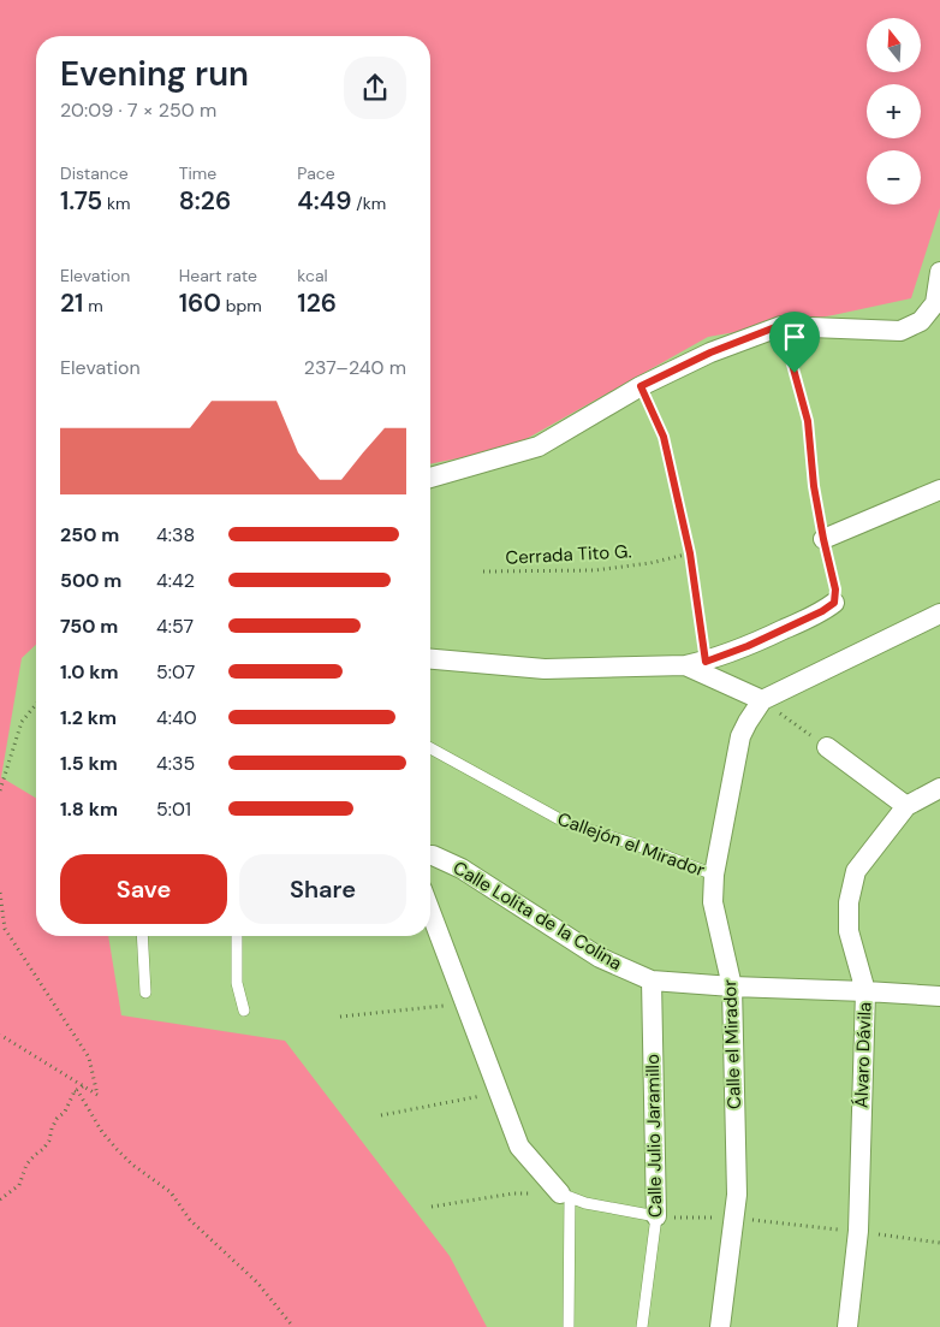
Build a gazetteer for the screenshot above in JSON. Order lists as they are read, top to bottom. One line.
{"streets":{"street":["Calle Lolita de la Colina","Calle el Mirador","Álvaro Dávila","Calle Julio Jaramillo"],"lane":["Callejón el Mirador"],"path":["Cerrada Tito G."]},"crossings":[["Callejón el Mirador","Calle el Mirador"],["Calle Lolita de la Colina","Calle el Mirador"],["Calle Lolita de la Colina","Álvaro Dávila"],["Calle Lolita de la Colina","Calle Julio Jaramillo"]],"north":"top","page":{"map_buttons":["+","−"],"heading":["Evening run","20:09 · 7 × 250 m"],"stats":[["Distance","1.75 km"],["Time","8:26"],["Pace","4:49 /km"],["Elevation","21 m"],["Heart rate","160 bpm"],["kcal","126"]],"chart":["Elevation","237–240 m"],"list":[{"name":"250 m","note":"4:38"},{"name":"500 m","note":"4:42"},{"name":"750 m","note":"4:57"},{"name":"1.0 km","note":"5:07"},{"name":"1.2 km","note":"4:40"},{"name":"1.5 km","note":"4:35"},{"name":"1.8 km","note":"5:01"}],"buttons":["Save","Share"]}}
